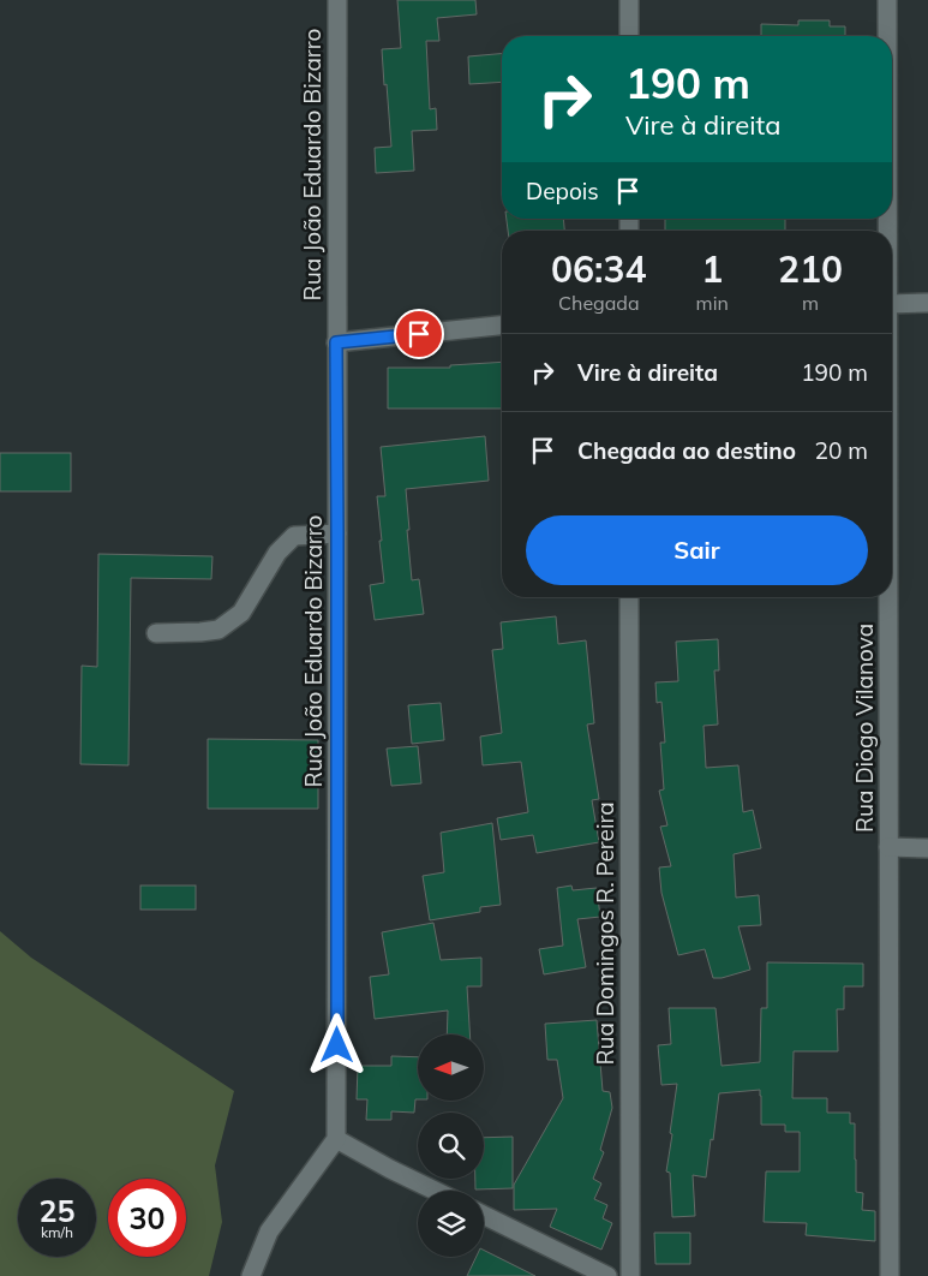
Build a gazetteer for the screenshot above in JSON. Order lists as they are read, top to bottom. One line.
{"streets":{"street":["Rua João Eduardo Bizarro","Rua Diogo Vilanova","Rua Domingos R. Pereira"]},"north":"left","page":{"turn":["190 m","Vire à direita"],"then":"Depois","eta":["06:34","Chegada","1","min","210","m"],"list":[{"name":"Vire à direita","value":"190 m"},{"name":"Chegada ao destino","value":"20 m"}],"buttons":"Sair","speed":"25 km/h","limit":"30"}}
